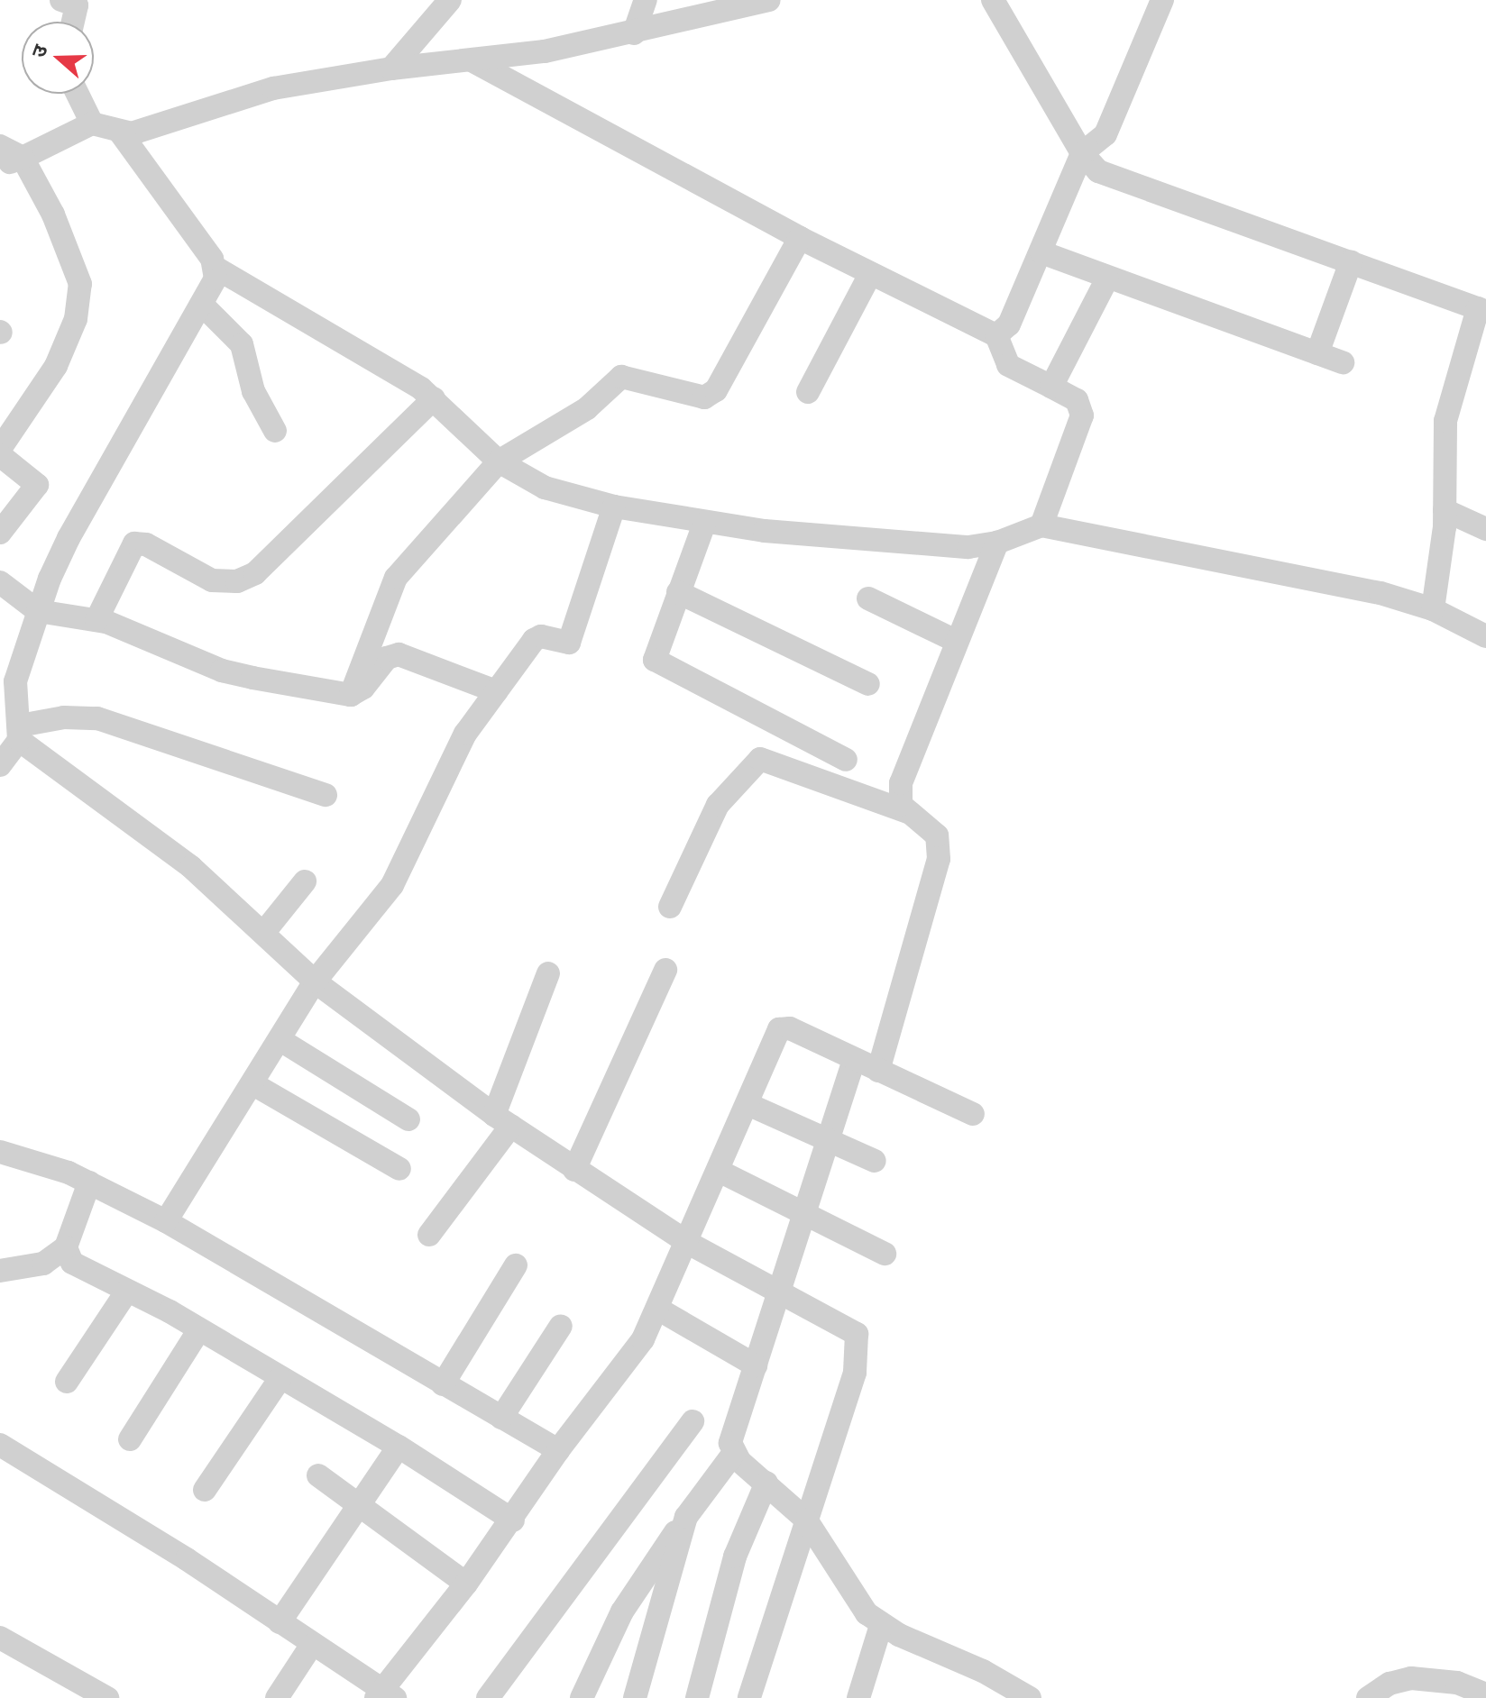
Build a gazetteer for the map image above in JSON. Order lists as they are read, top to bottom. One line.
{"north":"left"}
